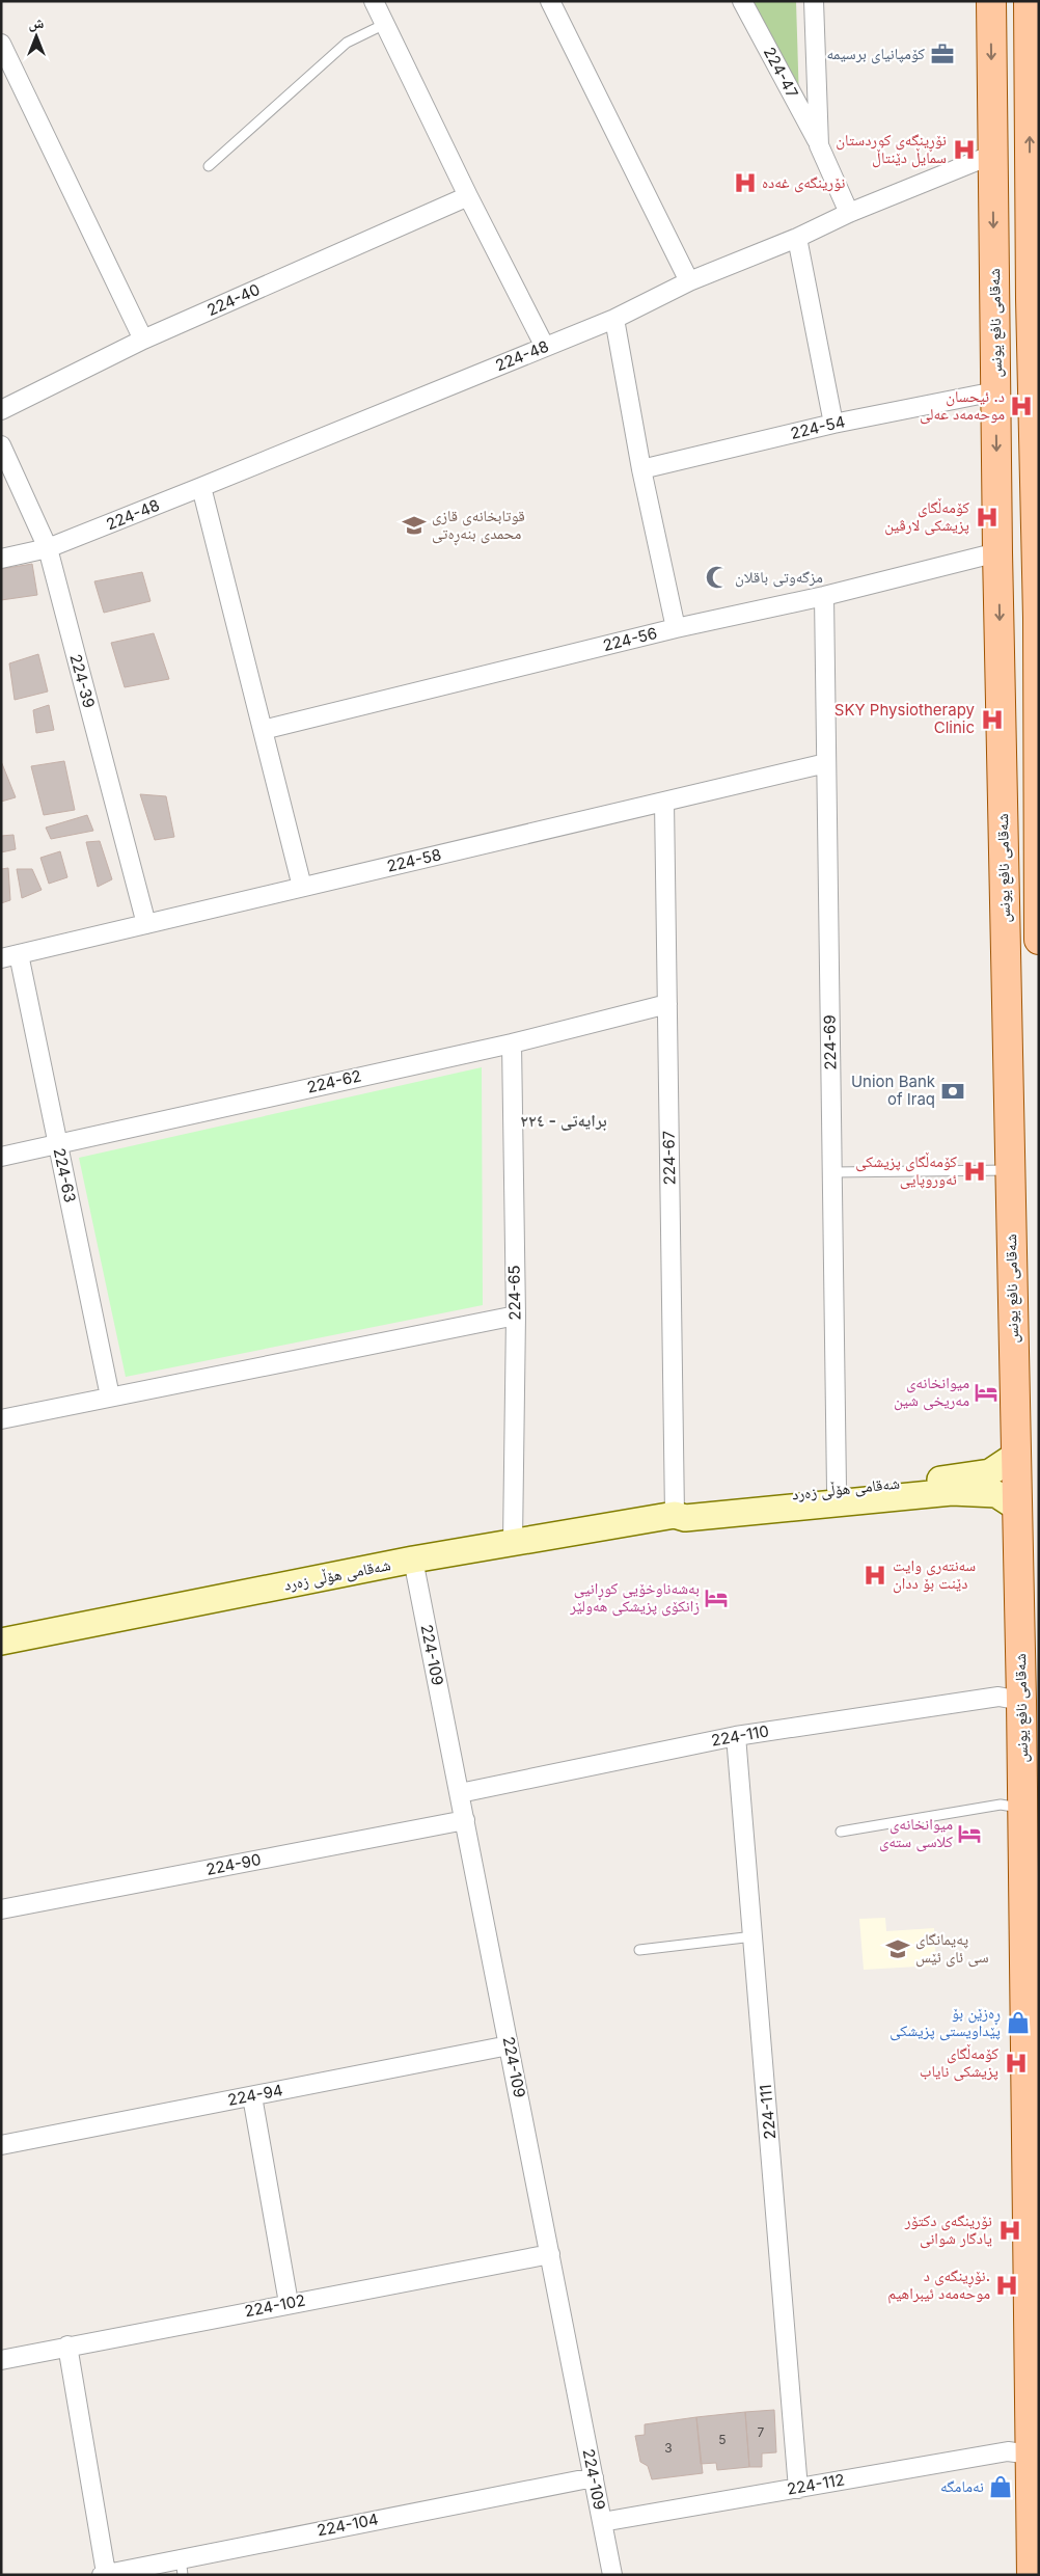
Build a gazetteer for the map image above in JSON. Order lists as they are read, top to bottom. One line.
{"streets":{"main road":["شەقامی نافع یونس"],"street":["224-47","224-40","224-48","224-54","224-56","224-39","224-58","224-69","224-62","224-67","224-63","224-65","شەقامی هۆڵی زەرد","224-109","224-110","224-90","224-94","224-111","224-102","224-112","224-104"]},"crossings":[["224-47","224-48"],["شەقامی نافع یونس","224-48"],["شەقامی نافع یونس","224-54"],["شەقامی نافع یونس","224-56"],["شەقامی نافع یونس","شەقامی هۆڵی زەرد"],["شەقامی نافع یونس","224-110"],["شەقامی نافع یونس","224-112"],["224-48","224-39"],["224-56","224-69"],["224-39","224-58"],["224-58","224-69"],["224-58","224-67"],["224-58","224-63"],["224-69","شەقامی هۆڵی زەرد"],["224-62","224-67"],["224-62","224-63"],["224-62","224-65"],["224-67","شەقامی هۆڵی زەرد"],["224-65","شەقامی هۆڵی زەرد"],["شەقامی هۆڵی زەرد","224-109"],["224-109","224-110"],["224-109","224-90"],["224-109","224-94"],["224-109","224-102"],["224-109","224-112"],["224-109","224-104"],["224-110","224-111"],["224-111","224-112"]],"districts":["برایەتی - ٢٢٤"],"places":{"office":["کۆمپانیای برسیمە"],"hospital":["نۆڕینگەی کوردستان سمایڵ دێنتاڵ","نۆرینگەی غەدە","د. ئیحسان موحەمەد عەلی","کۆمەڵگای پزیشکی لارڤین","SKY Physiotherapy Clinic","کۆمەڵگای پزیشکی ئەوروپایی","سەنتەری وایت دێنت بۆ ددان","کۆمەڵگای پزیشکی نایاب","نۆرینگەی دکتۆر یادگار شوانی","نۆڕینگەی د. موحەمەد ئیبراهیم"],"school or university":["قوتابخانەی قازی محمدی بنەڕەتی","پەیمانگای سی ئای ئێس"],"mosque":["مزگه‌وتی باقلان"],"bank":["Union Bank of Iraq"],"hotel":["میوانخانەی مەریخی شین","بەشەناوخۆیی کوڕانیی زانکۆی پزیشکی هەولێر","میوانخانەی کلاسی ستەی"],"shop":["ڕەزێن بۆ پێداویستی پزیشکی","نەمامگە"]},"house_numbers":["7","5","3"],"north":"top"}
